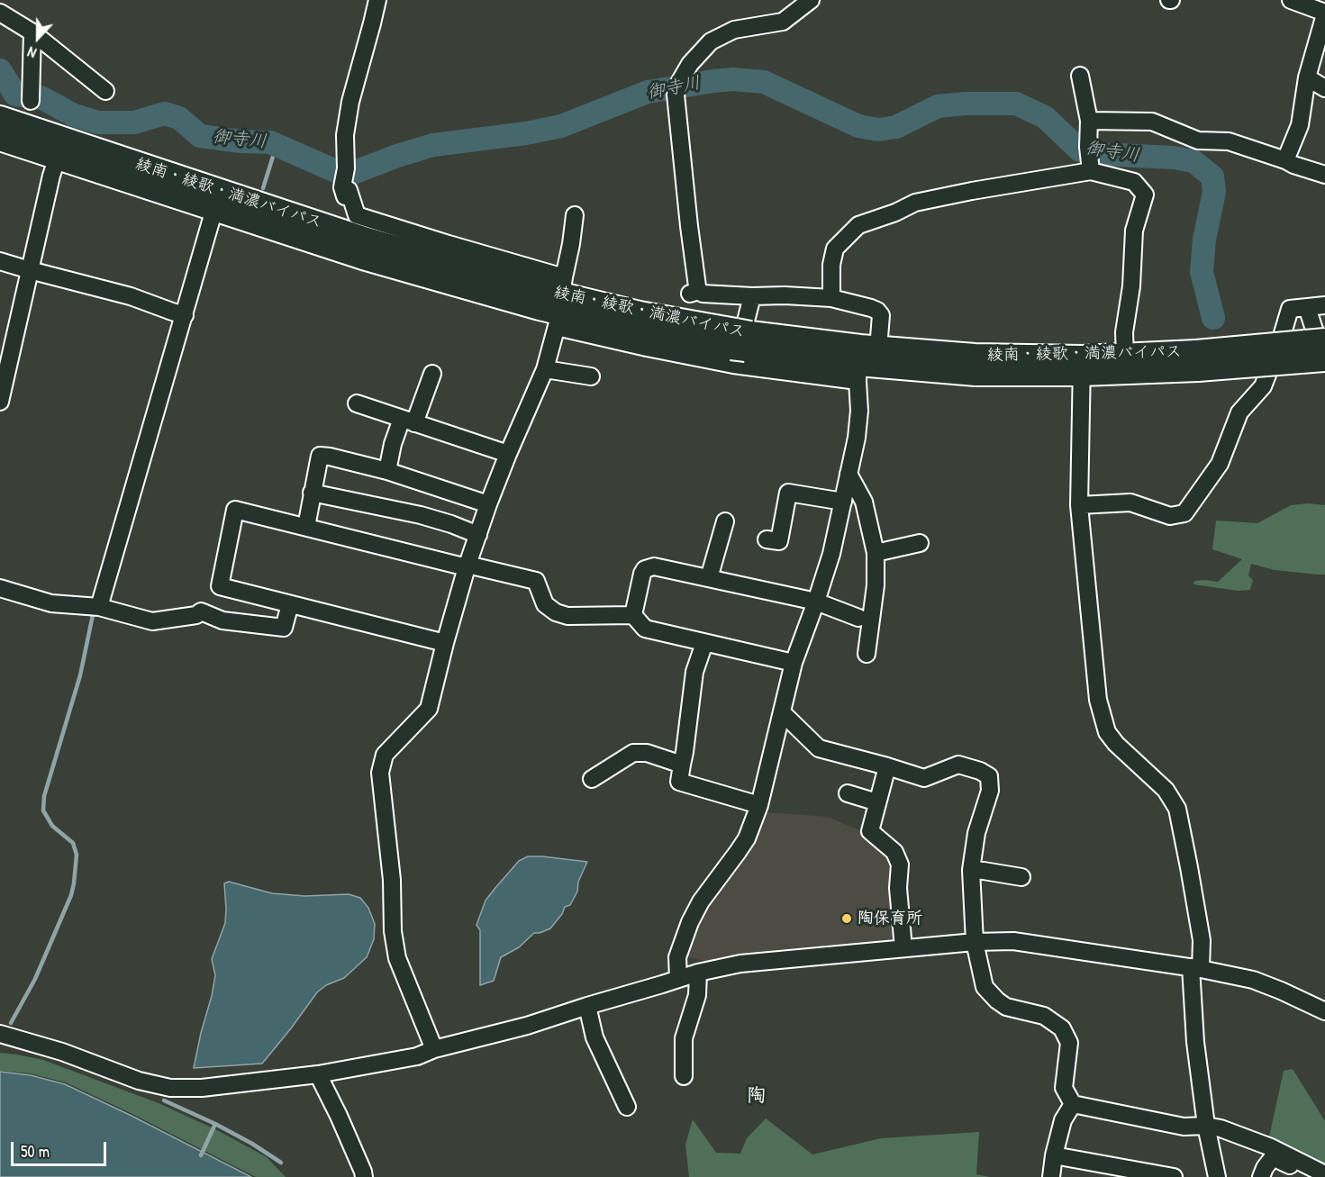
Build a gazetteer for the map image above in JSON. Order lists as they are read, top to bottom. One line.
{"streets":{"highway":["綾南・綾歌・満濃バイパス"]},"districts":["陶"],"water":["御寺川"],"places":["陶保育所"],"scale_bar":"50 m","north":"bottom"}
